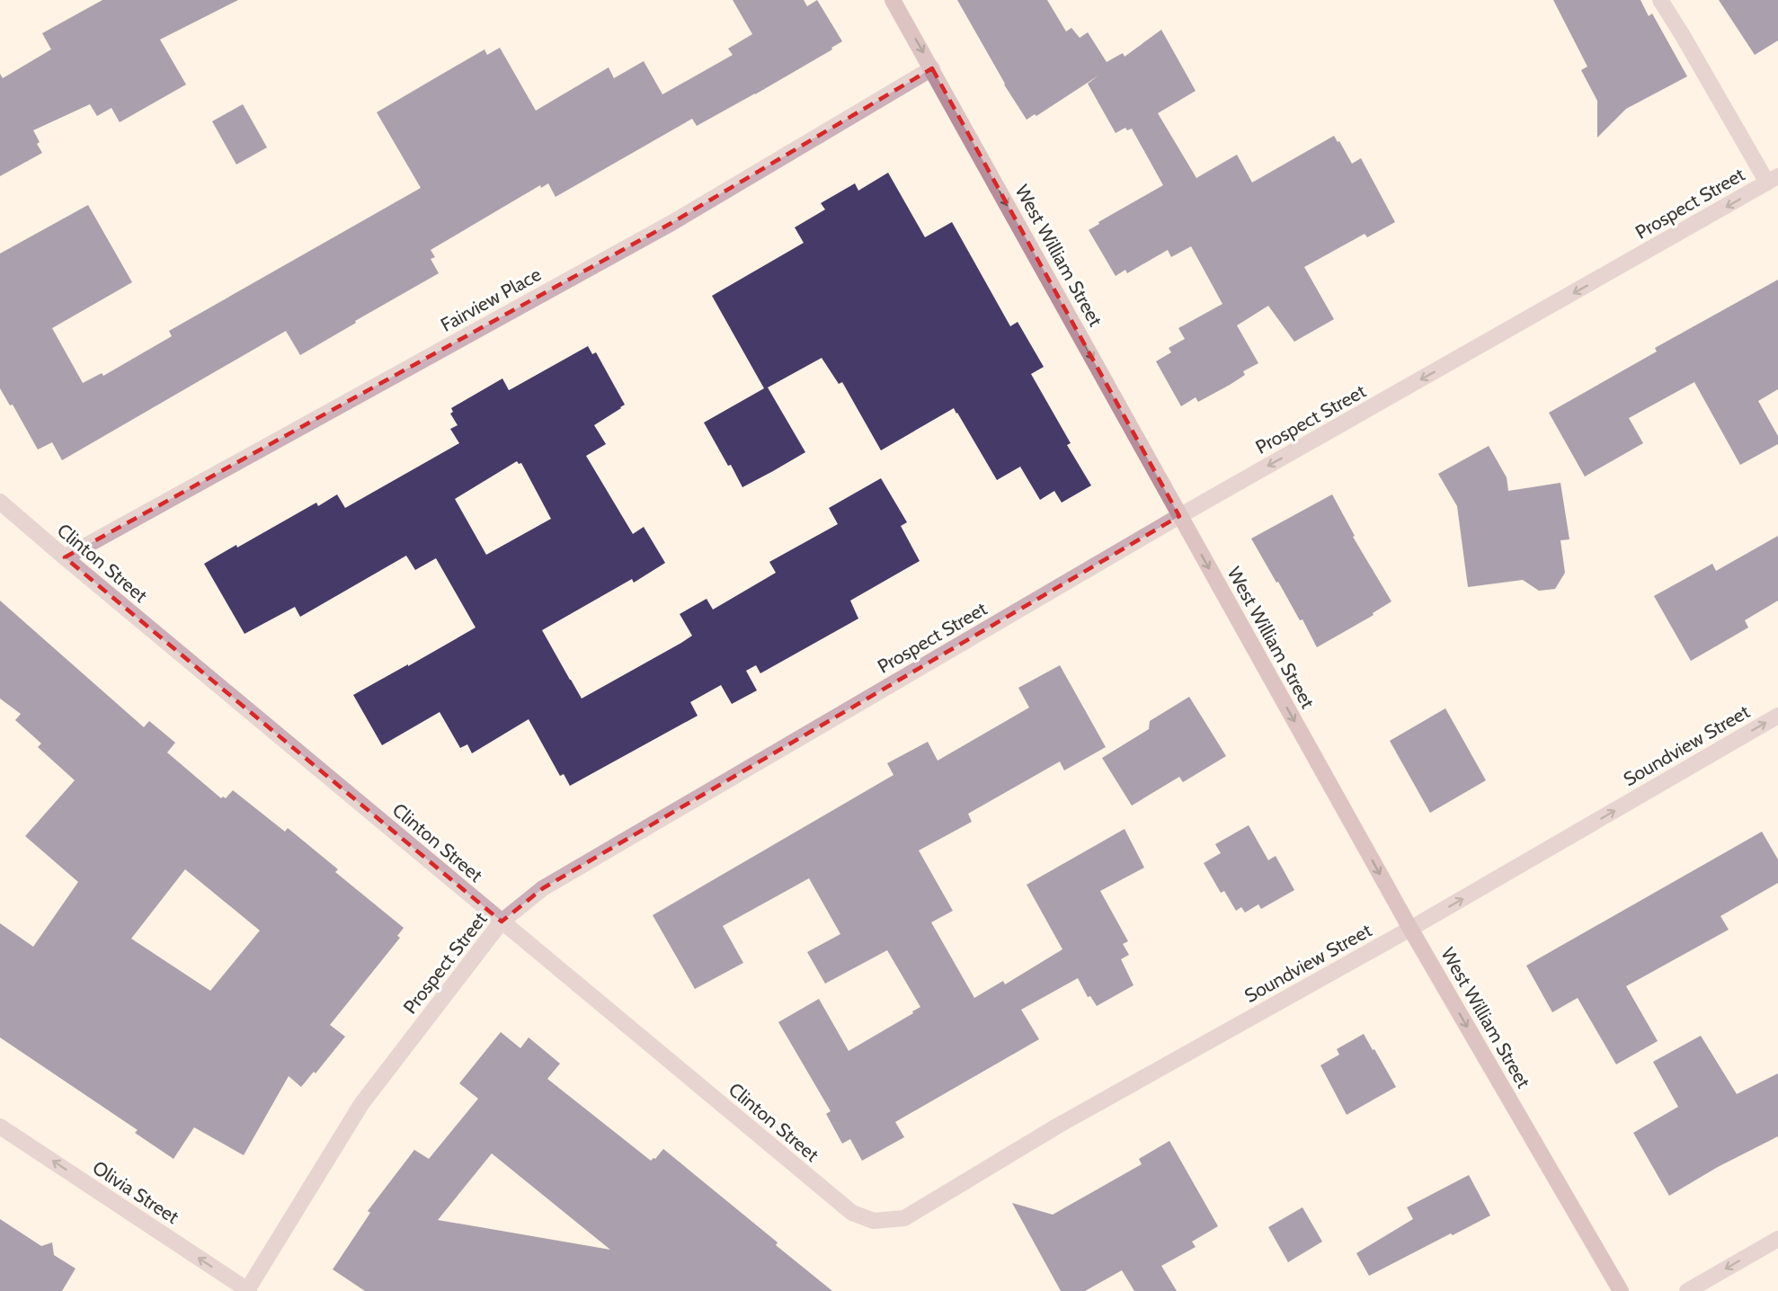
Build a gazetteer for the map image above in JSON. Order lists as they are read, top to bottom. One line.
{"streets":{"street":["Prospect Street","West William Street","Fairview Place","Clinton Street","Soundview Street","Olivia Street"]},"crossings":[["Prospect Street","West William Street"],["Prospect Street","Clinton Street"],["Prospect Street","Olivia Street"],["West William Street","Fairview Place"],["West William Street","Soundview Street"],["Fairview Place","Clinton Street"],["Clinton Street","Soundview Street"]],"one_way":["Prospect Street","West William Street","Soundview Street","Olivia Street"]}
